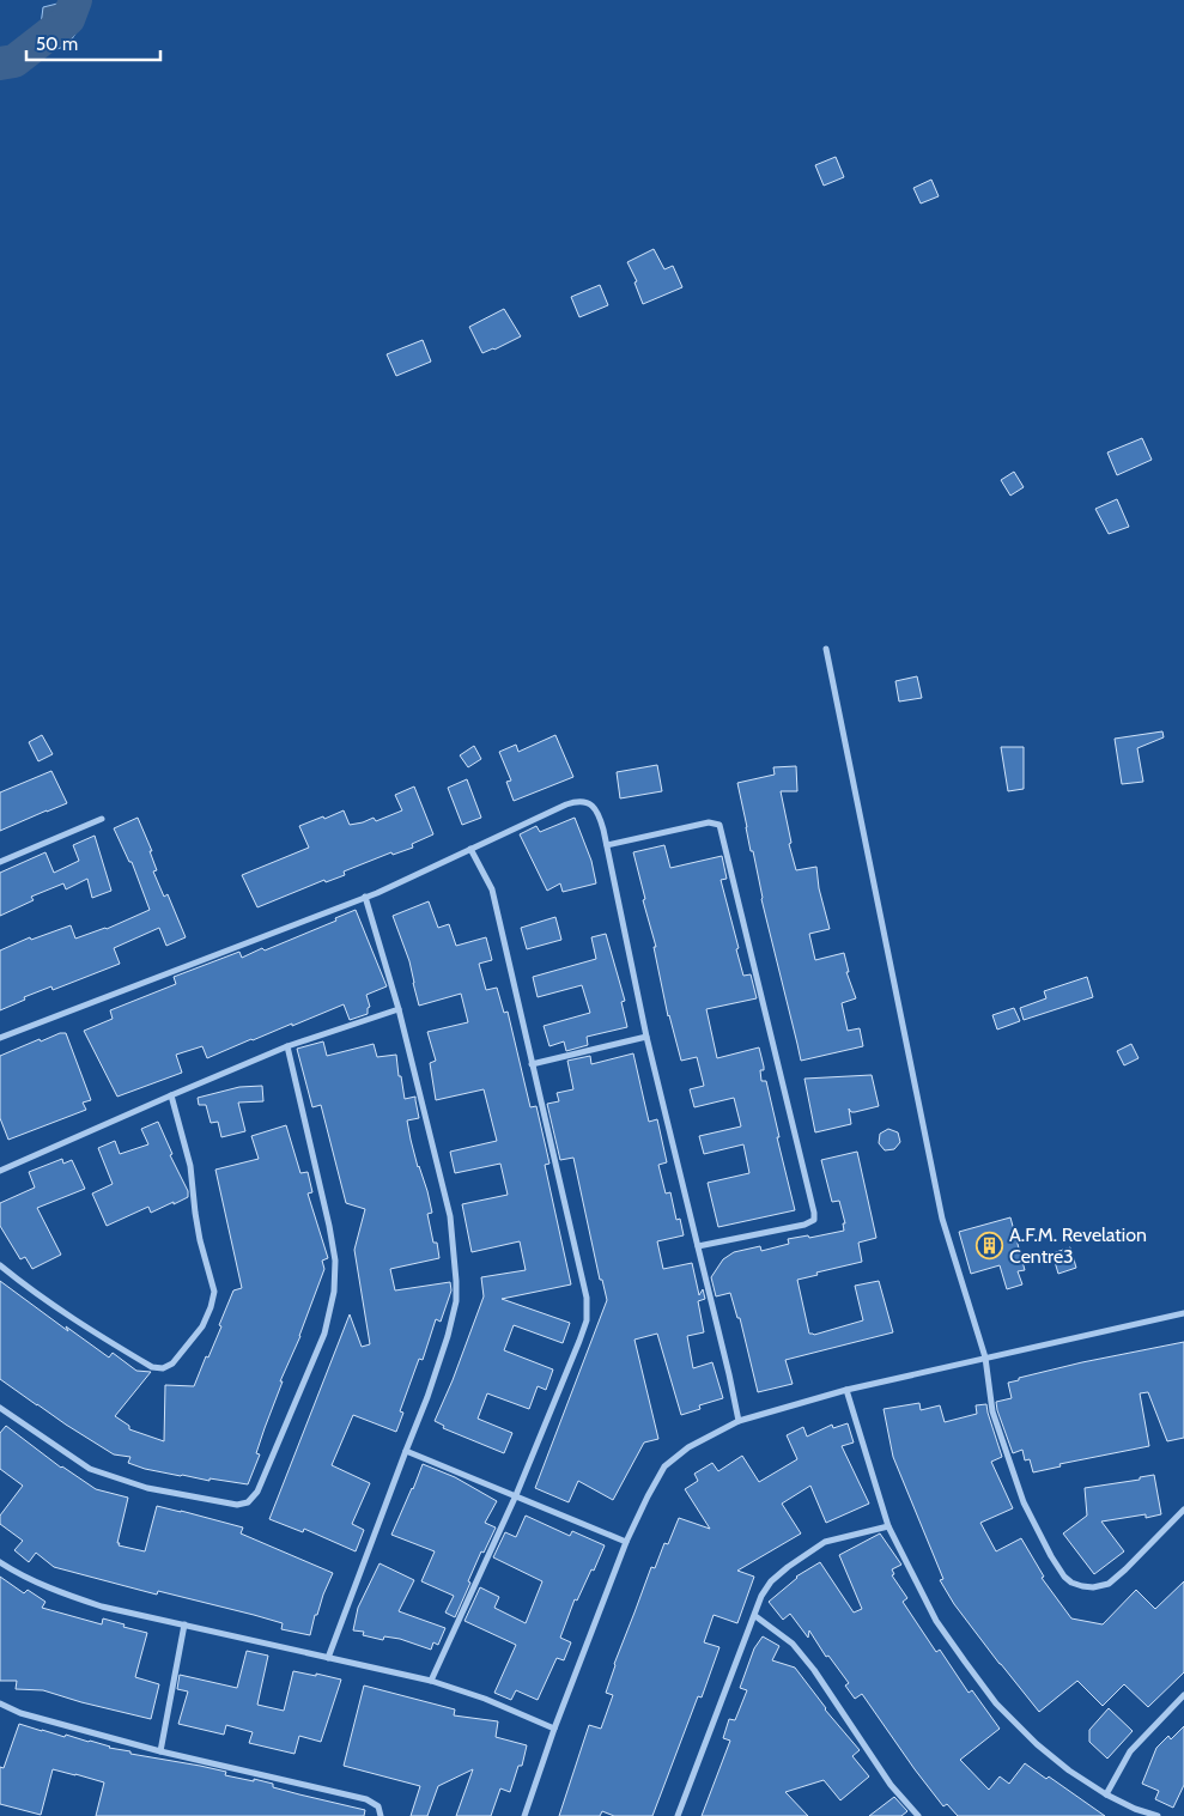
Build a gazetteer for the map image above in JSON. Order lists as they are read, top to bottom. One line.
{"places":{"building":["A.F.M. Revelation Centre3"]},"scale_bar":"50 m"}
